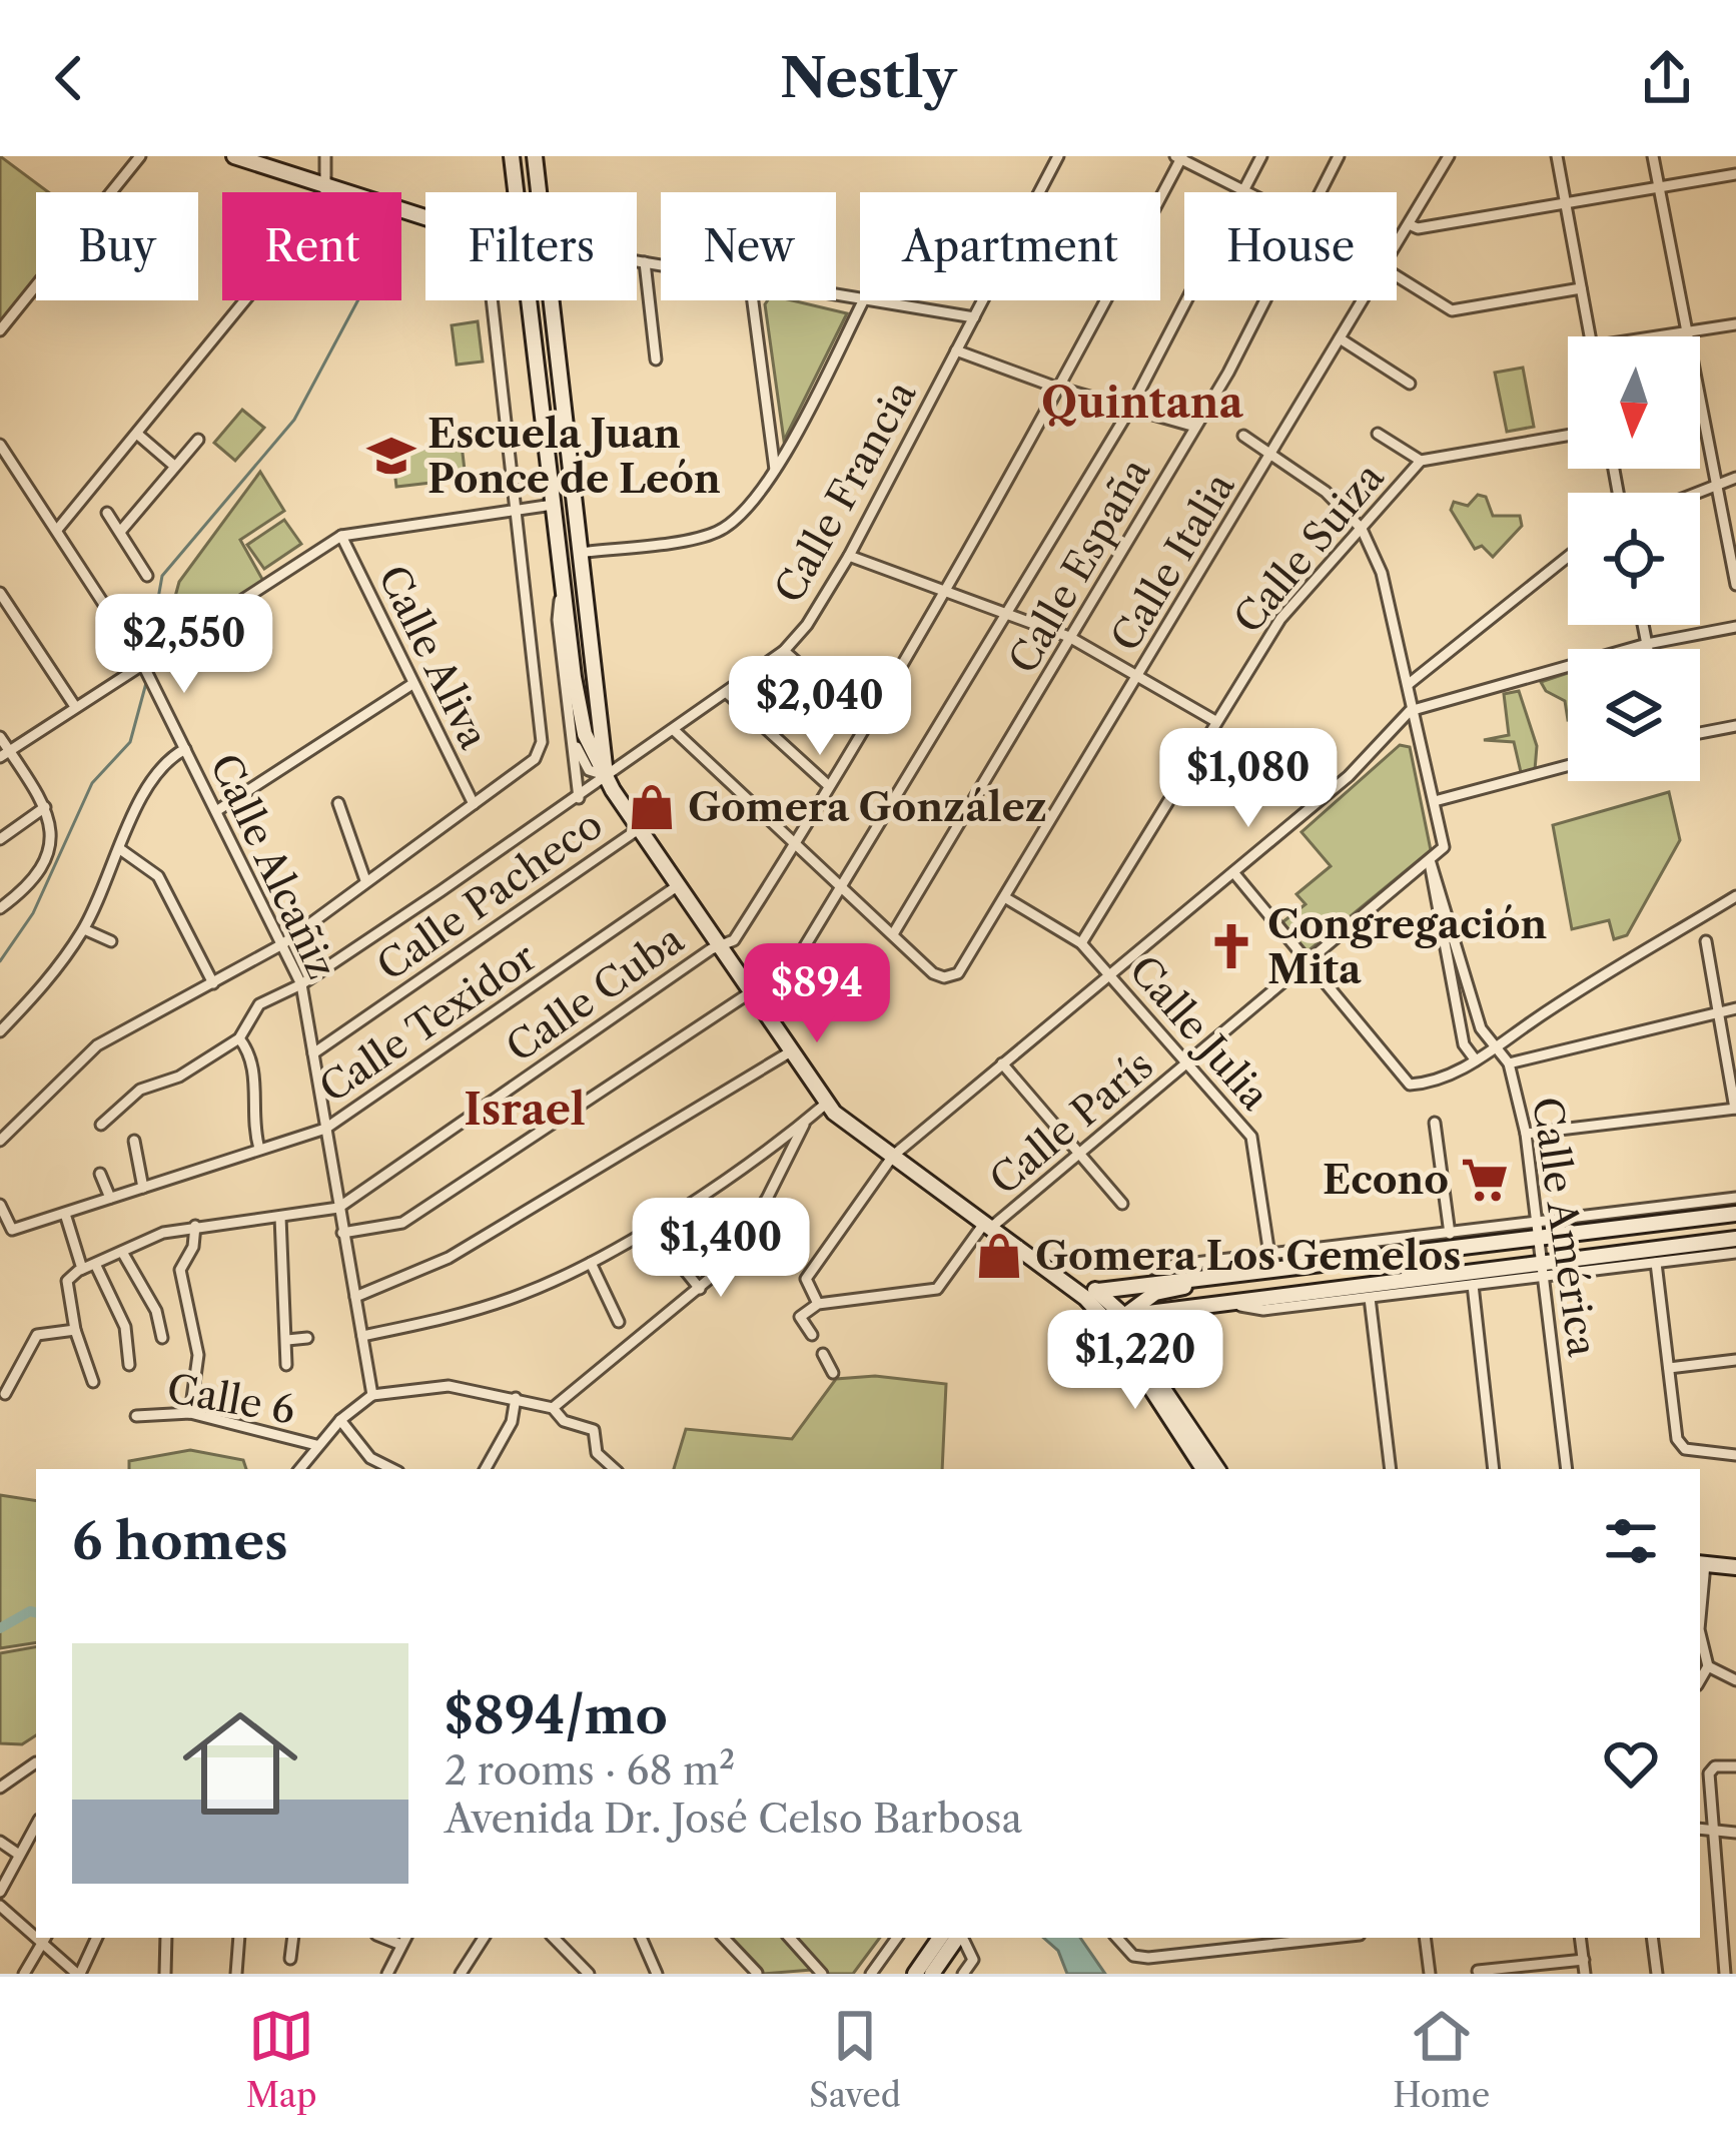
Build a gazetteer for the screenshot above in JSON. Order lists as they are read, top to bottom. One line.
{"streets":{"street":["Calle Francia","Calle Suiza","Calle Italia","Calle España","Calle Aliva","Calle Alcañiz","Calle Pacheco","Calle Cuba","Calle Texidor","Calle Julia","Calle París","Calle América","Calle 6"]},"crossings":[["Calle Francia","Calle Alcañiz"],["Calle Suiza","Calle Julia"],["Calle Suiza","Calle América"],["Calle Italia","Calle España"],["Calle Italia","Calle Julia"],["Calle Italia","Calle América"],["Calle Alcañiz","Calle Pacheco"],["Calle Alcañiz","Calle Cuba"],["Calle Alcañiz","Calle Texidor"],["Calle Julia","Calle París"],["Calle París","Calle América"]],"districts":["Quintana","Israel"],"places":{"school or university":["Escuela Juan Ponce de León"],"shop":["Gomera González","Gomera Los Gemelos"],"church":["Congregación Mita"],"supermarket":["Econo"]},"north":"bottom","page":{"header":"Nestly","chip":["Buy","Rent","Filters","New","Apartment","House"],"price":["$2,550","$2,040","$1,080","$894","$1,400","$1,220"],"heading":"6 homes","list":[{"name":"$894/mo","note":"2 rooms · 68 m² · Avenida Dr. José Celso Barbosa"}],"tabs":["Map","Saved","Home"]}}
